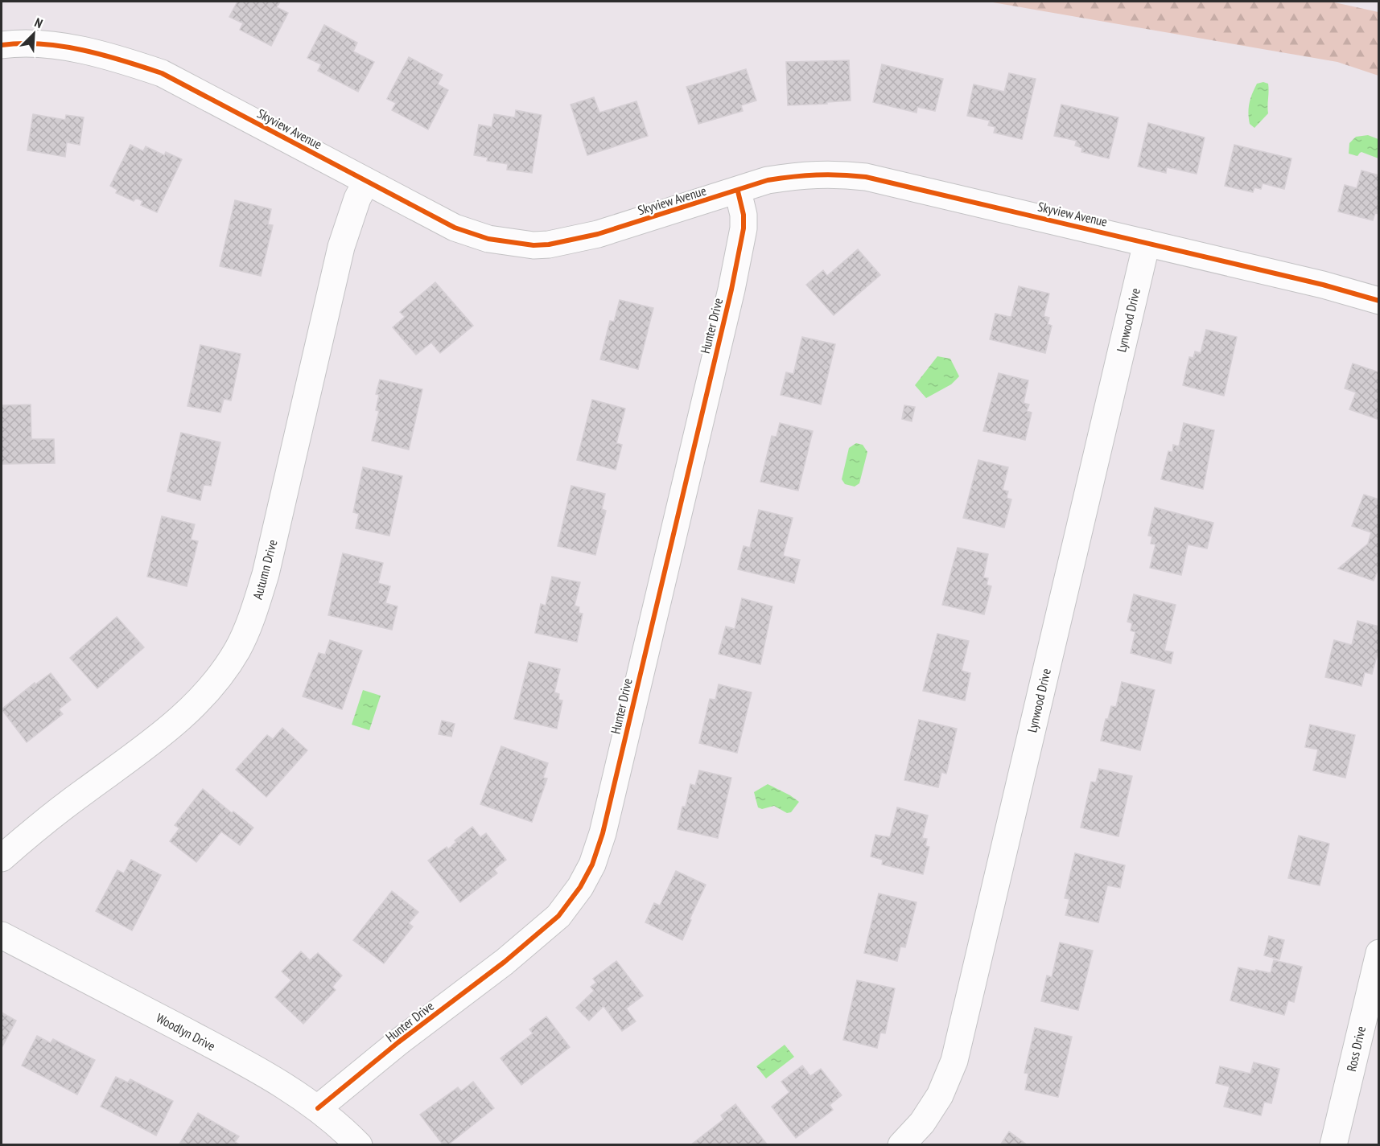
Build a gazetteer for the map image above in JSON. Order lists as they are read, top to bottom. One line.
{"streets":{"street":["Skyview Avenue","Lynwood Drive","Hunter Drive","Autumn Drive","Woodlyn Drive","Ross Drive"]},"crossings":[["Skyview Avenue","Lynwood Drive"],["Skyview Avenue","Hunter Drive"],["Skyview Avenue","Autumn Drive"],["Hunter Drive","Woodlyn Drive"]],"north":"top right"}
